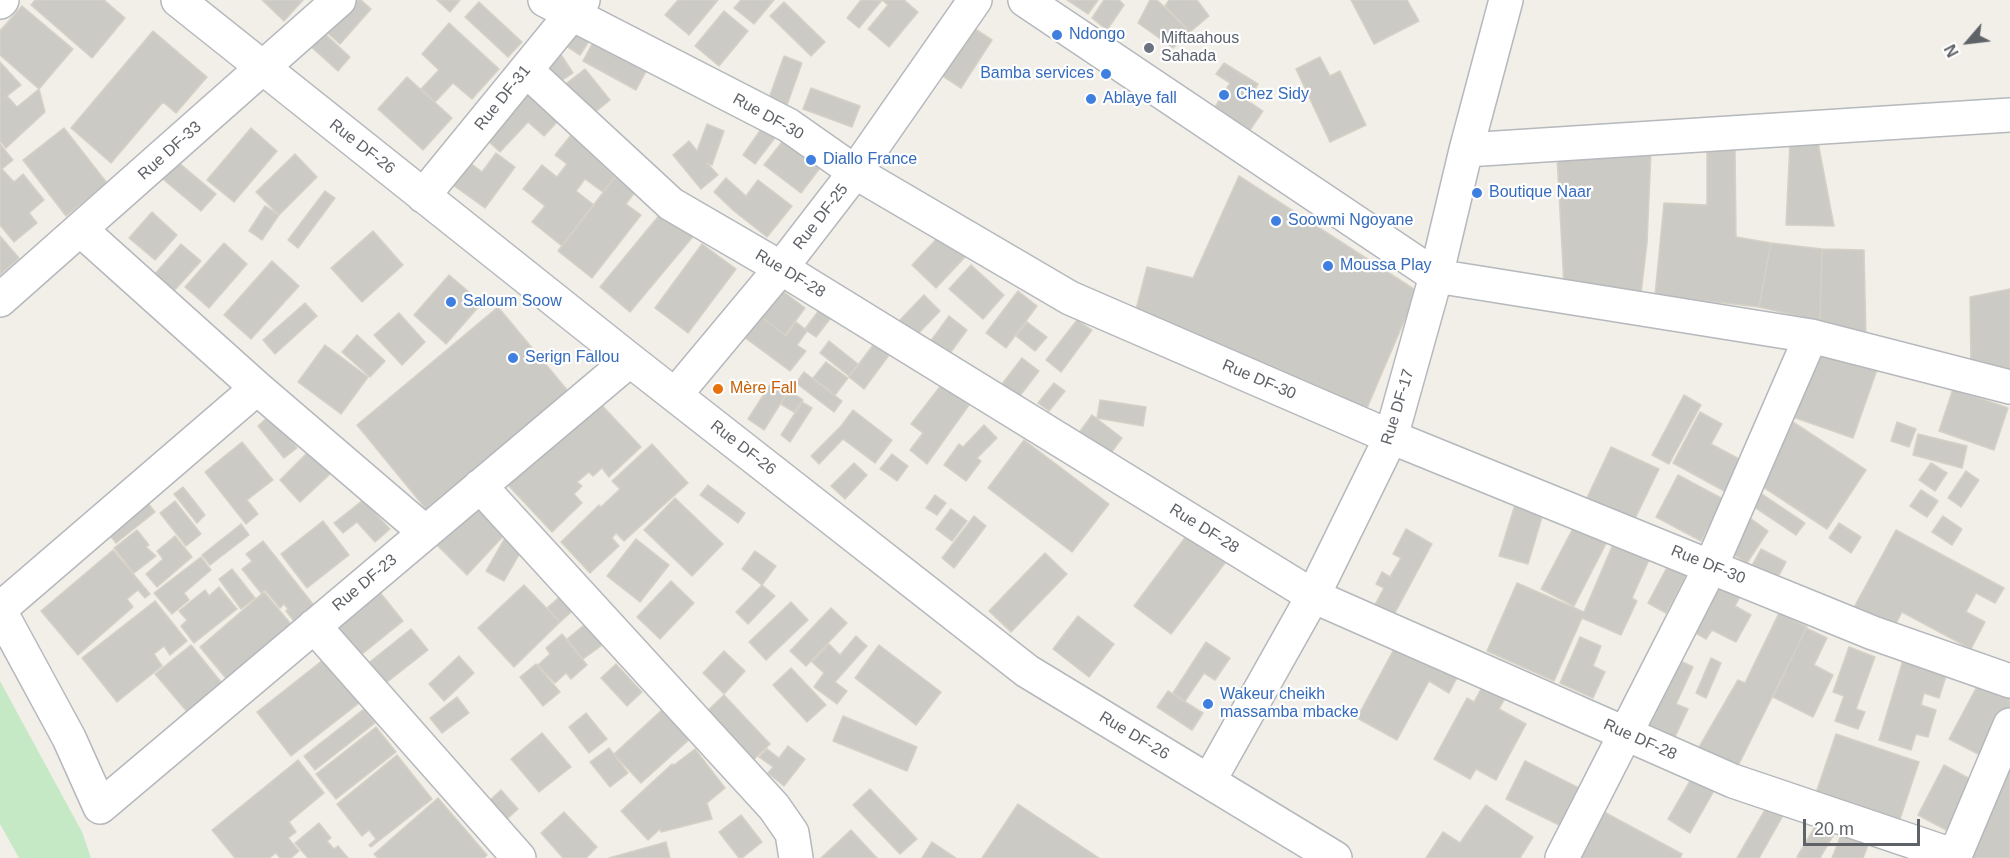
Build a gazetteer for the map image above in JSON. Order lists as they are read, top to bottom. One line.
{"streets":{"street":["Rue DF-31","Rue DF-30","Rue DF-26","Rue DF-33","Rue DF-25","Rue DF-28","Rue DF-17","Rue DF-23"]},"crossings":[["Rue DF-31","Rue DF-30"],["Rue DF-31","Rue DF-26"],["Rue DF-31","Rue DF-28"],["Rue DF-30","Rue DF-25"],["Rue DF-30","Rue DF-17"],["Rue DF-26","Rue DF-33"],["Rue DF-26","Rue DF-25"],["Rue DF-26","Rue DF-17"],["Rue DF-26","Rue DF-23"],["Rue DF-25","Rue DF-28"],["Rue DF-28","Rue DF-17"]],"places":["Ndongo","Miftaahous Sahada","Bamba services","Chez Sidy","Ablaye fall","Diallo France","Boutique Naar","Soowmi Ngoyane","Moussa Play","Saloum Soow","Serign Fallou","Mère Fall","Wakeur cheikh massamba mbacke"],"scale_bar":"20 m","north":"bottom left"}
